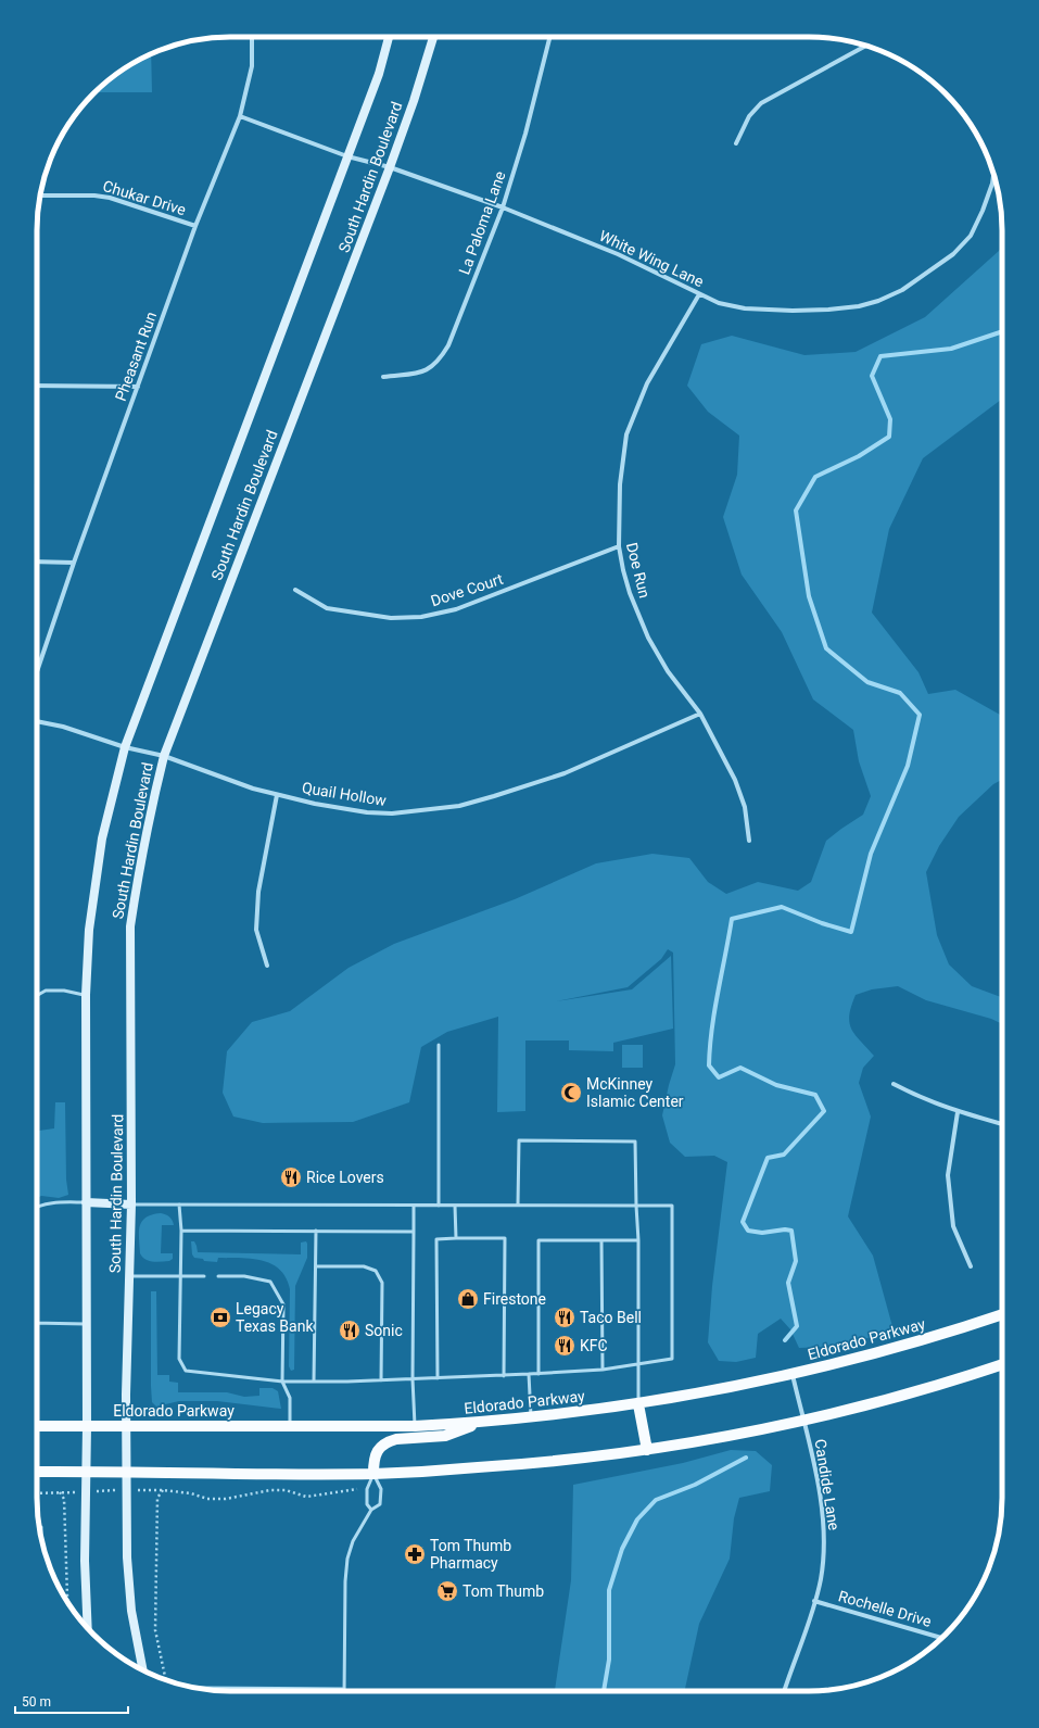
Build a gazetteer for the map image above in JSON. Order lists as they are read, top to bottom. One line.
{"streets":{"main road":["South Hardin Boulevard","Eldorado Parkway"],"street":["Chukar Drive","La Paloma Lane","White Wing Lane","Pheasant Run","Doe Run","Dove Court","Quail Hollow","Candide Lane","Rochelle Drive"]},"crossings":[["South Hardin Boulevard","White Wing Lane"],["South Hardin Boulevard","Quail Hollow"],["South Hardin Boulevard","Eldorado Parkway"],["Chukar Drive","Pheasant Run"],["La Paloma Lane","White Wing Lane"],["White Wing Lane","Pheasant Run"],["White Wing Lane","Doe Run"],["Doe Run","Dove Court"],["Doe Run","Quail Hollow"],["Eldorado Parkway","Candide Lane"],["Candide Lane","Rochelle Drive"]],"places":{"mosque":["McKinney Islamic Center"],"restaurant":["Rice Lovers","Taco Bell","Sonic","KFC"],"shop":["Firestone"],"bank":["Legacy Texas Bank"],"pharmacy":["Tom Thumb Pharmacy"],"supermarket":["Tom Thumb"]},"scale_bar":"50 m"}
